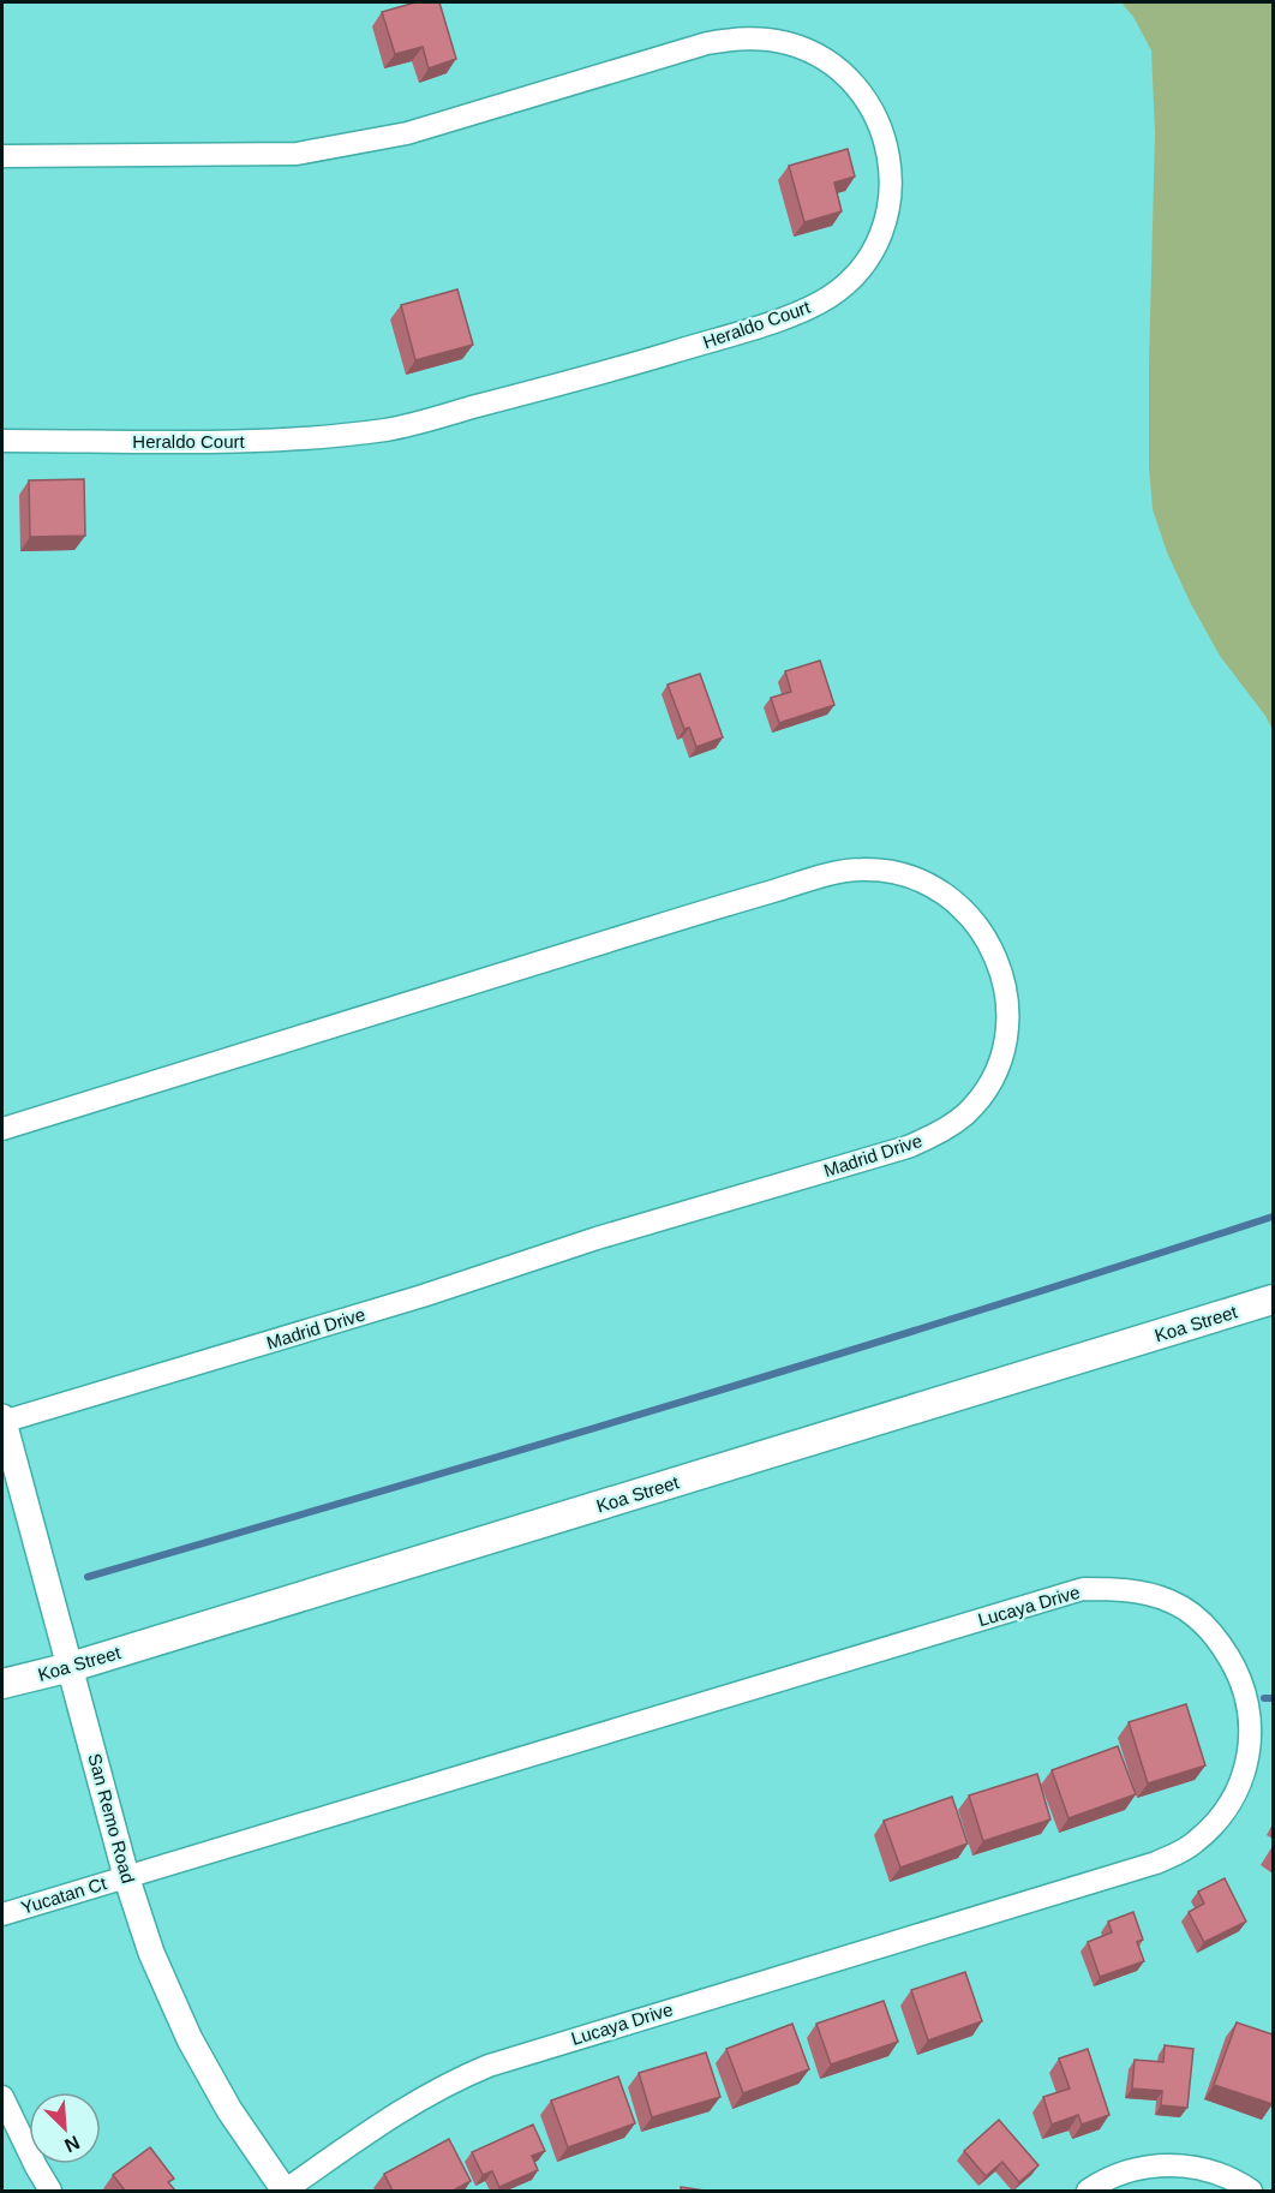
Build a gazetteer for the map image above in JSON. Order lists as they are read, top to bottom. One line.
{"streets":{"main road":["Koa Street"],"street":["Heraldo Court","Madrid Drive","Lucaya Drive","San Remo Road","Yucatan Ct"]},"crossings":[["Madrid Drive","San Remo Road"],["Koa Street","San Remo Road"],["Lucaya Drive","San Remo Road"],["Lucaya Drive","Yucatan Ct"],["San Remo Road","Yucatan Ct"]],"north":"bottom right"}
